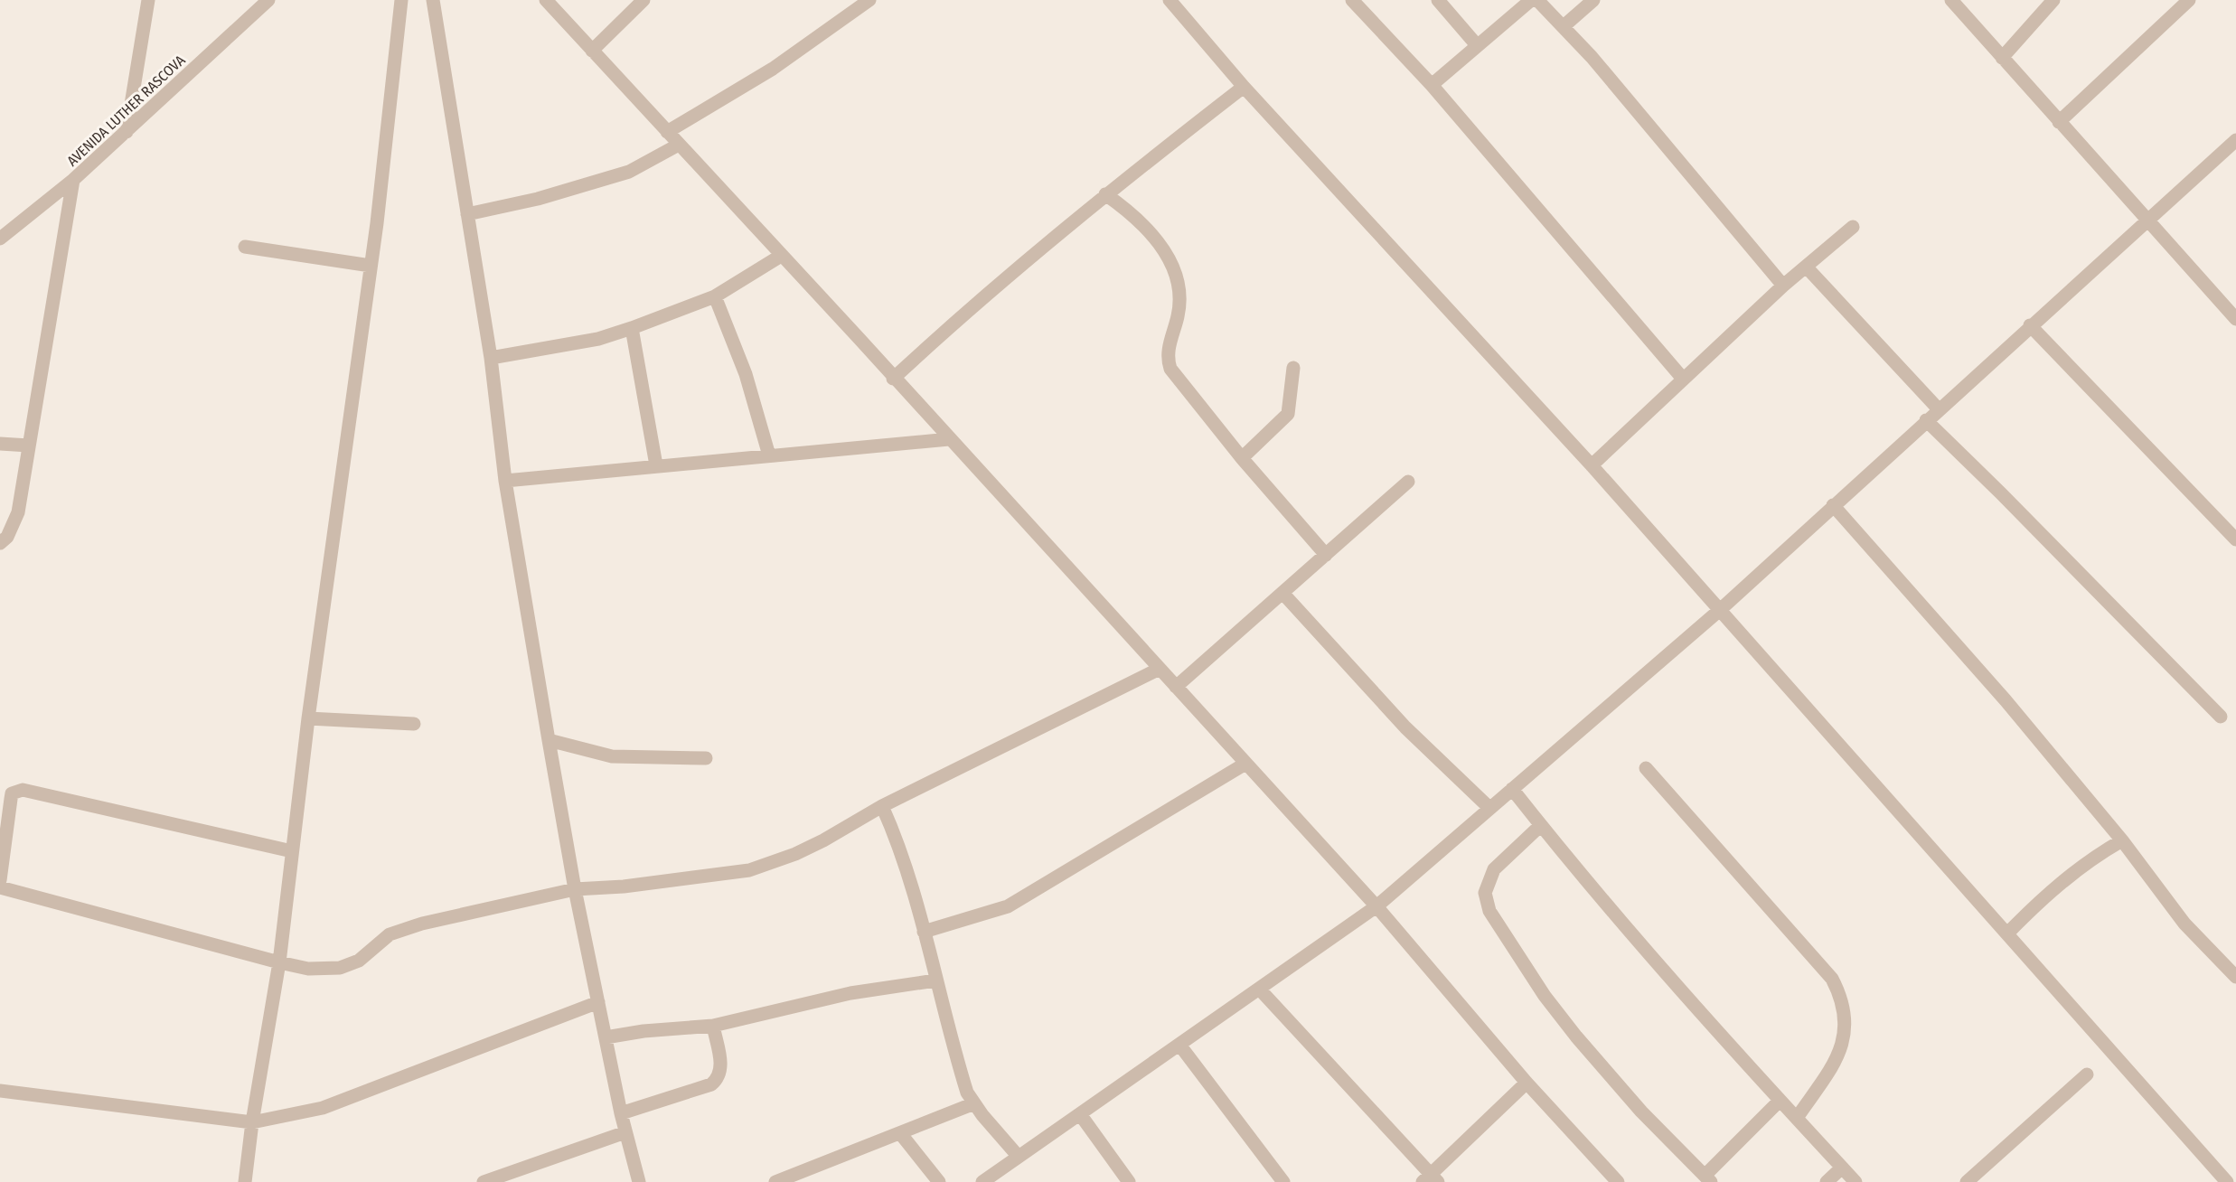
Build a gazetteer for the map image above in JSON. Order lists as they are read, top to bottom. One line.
{"streets":{"street":["AVENIDA LUTHER RASCOVA"]}}
